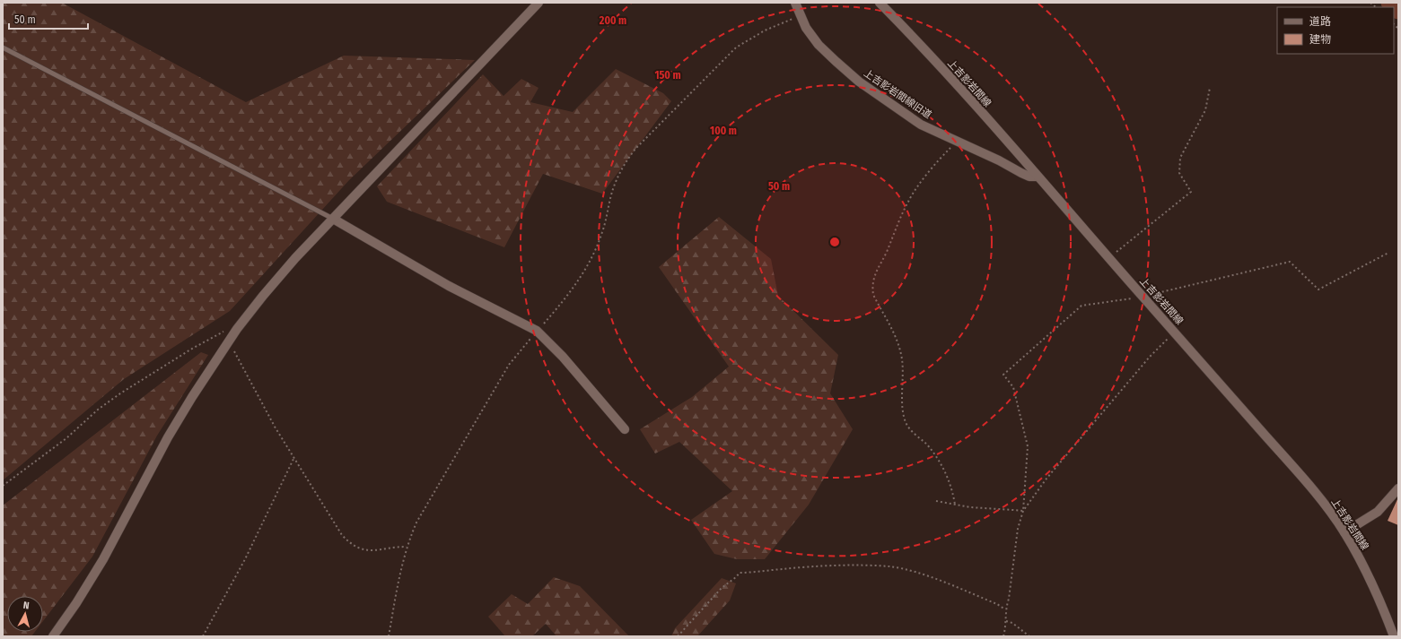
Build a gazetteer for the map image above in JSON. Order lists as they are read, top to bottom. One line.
{"streets":{"street":["上吉影岩間線","上吉影岩間線旧道"]},"crossings":[["上吉影岩間線","上吉影岩間線旧道"]],"legend":["道路","建物"],"scale_bar":"50 m","north":"top","rings":["200 m","150 m","100 m","50 m"]}
